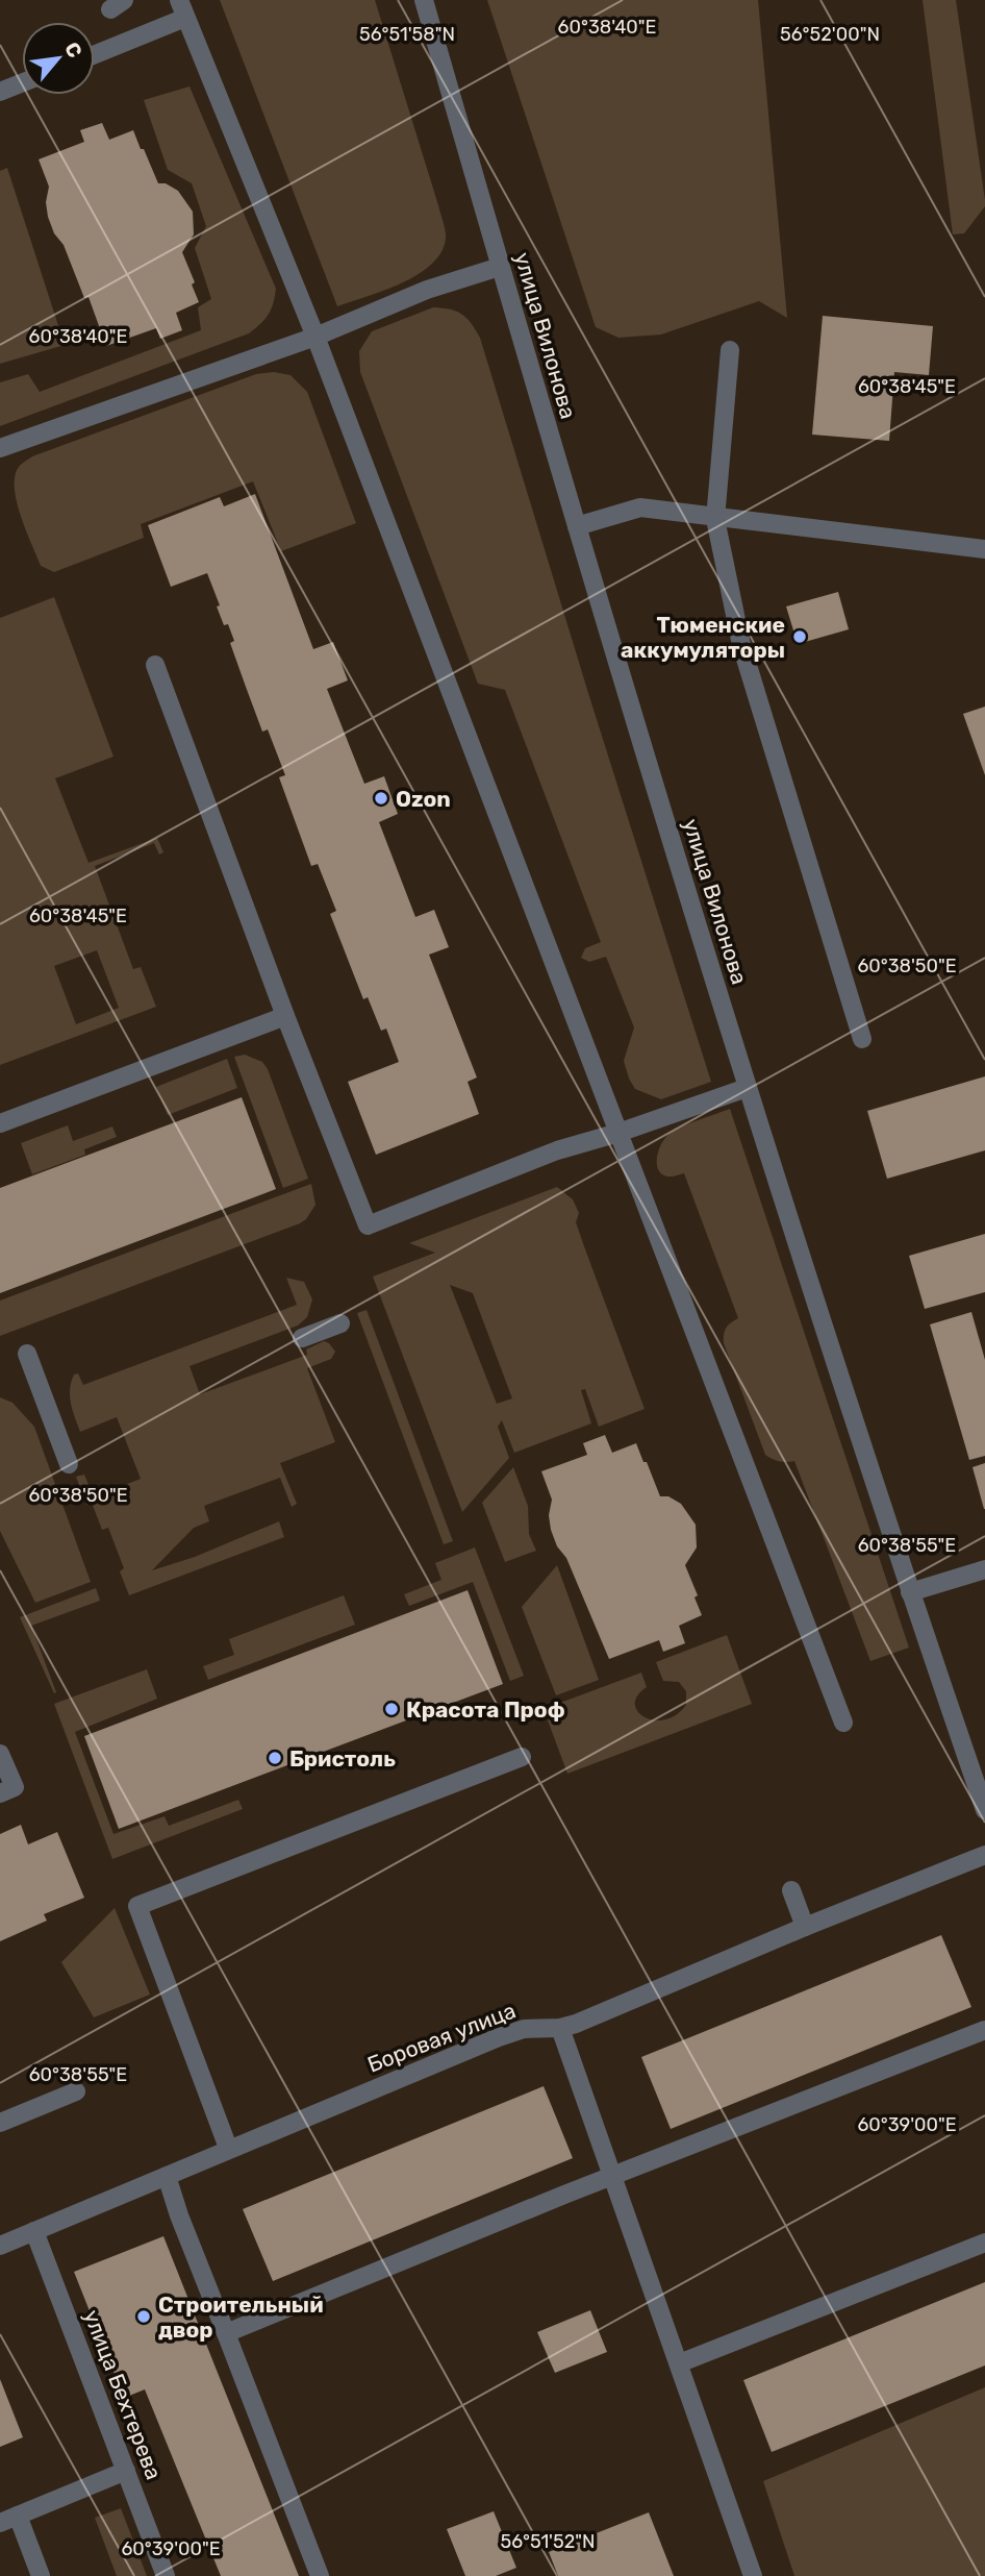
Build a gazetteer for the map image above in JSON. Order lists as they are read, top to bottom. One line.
{"streets":{"street":["улица Вилонова","Боровая улица","улица Бехтерева"]},"crossings":[["Боровая улица","улица Бехтерева"]],"places":["Тюменские аккумуляторы","Ozon","Красота Проф","Бристоль","Строительный двор"],"north":"top right","coordinates":["60°38'40\"E","56°51'58\"N","56°52'00\"N","60°38'45\"E","60°38'50\"E","60°38'55\"E","60°39'00\"E","56°51'52\"N"]}
